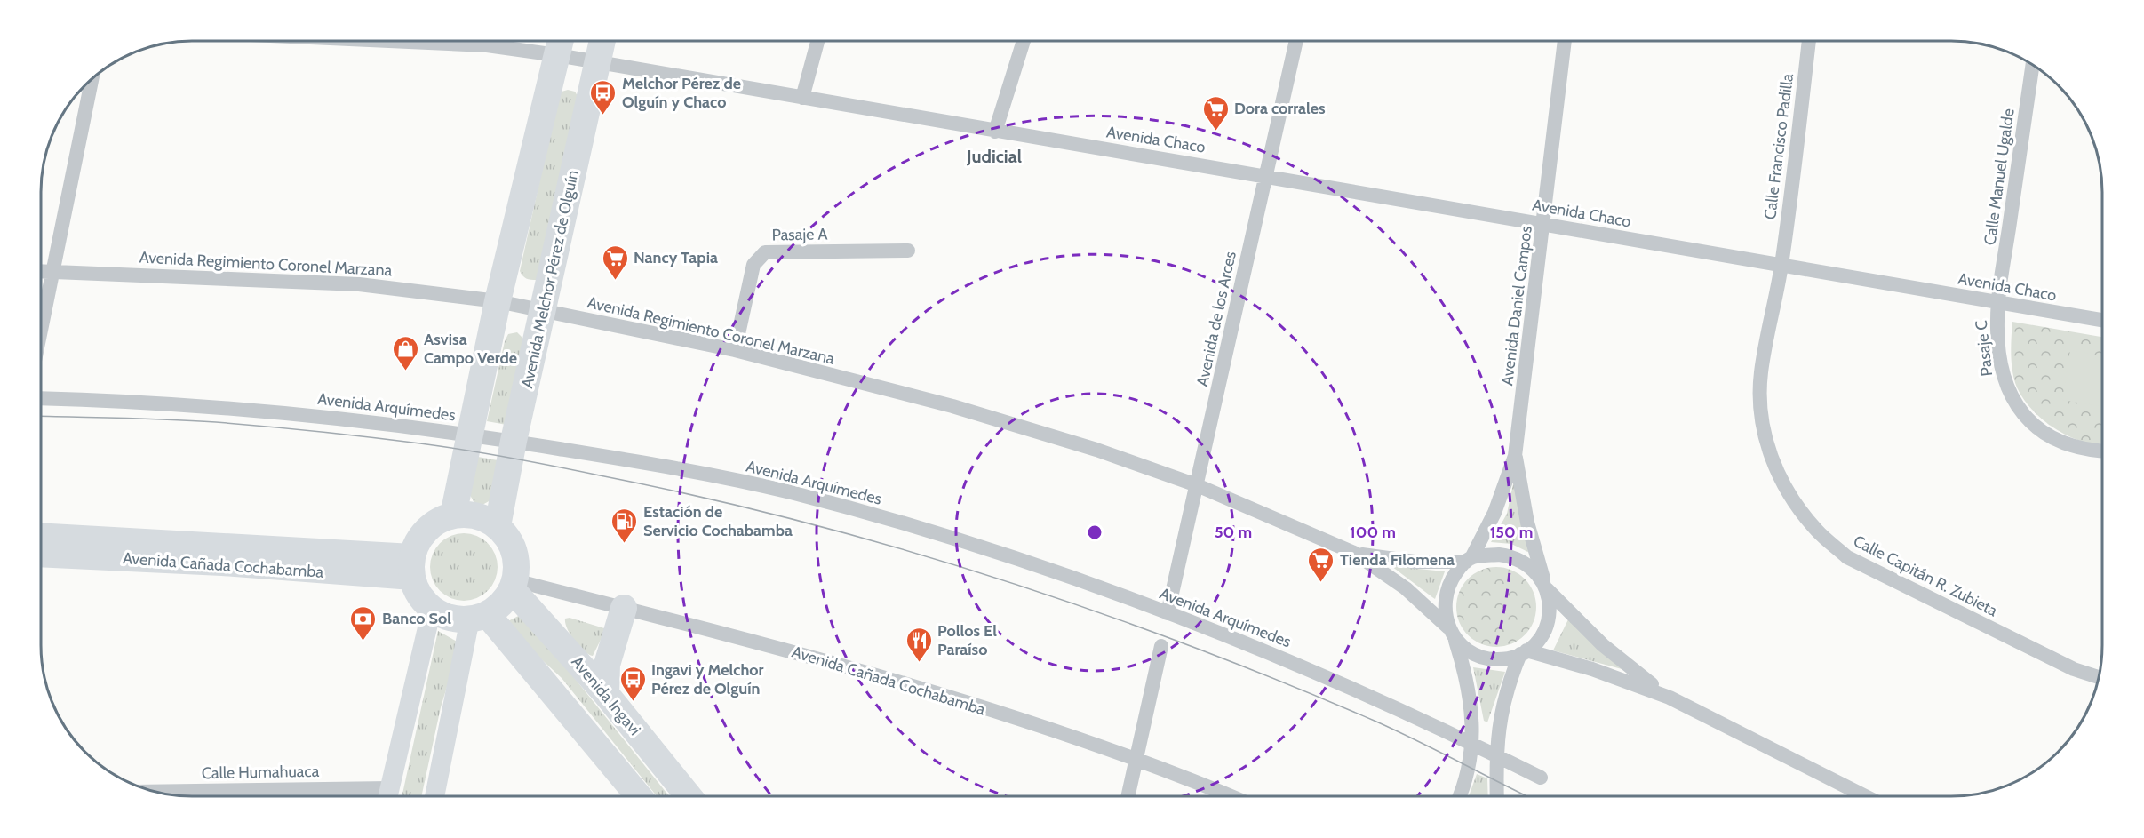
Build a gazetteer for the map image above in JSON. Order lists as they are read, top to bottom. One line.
{"streets":{"highway":["Avenida Melchor Pérez de Olguín","Avenida Ingavi"],"main road":["Avenida Cañada Cochabamba"],"street":["Avenida Chaco","Calle Francisco Padilla","Calle Manuel Ugalde","Pasaje A","Avenida Regimiento Coronel Marzana","Avenida Daniel Campos","Avenida de los Arces","Pasaje C","Avenida Arquímedes","Calle Capitán R. Zubieta","Calle Humahuaca"]},"crossings":[["Avenida Chaco","Calle Francisco Padilla"],["Avenida Chaco","Calle Manuel Ugalde"],["Avenida Chaco","Avenida Melchor Pérez de Olguín"],["Avenida Chaco","Avenida Daniel Campos"],["Avenida Chaco","Avenida de los Arces"],["Avenida Chaco","Pasaje C"],["Avenida Chaco","Calle Capitán R. Zubieta"],["Calle Francisco Padilla","Calle Capitán R. Zubieta"],["Calle Manuel Ugalde","Pasaje C"],["Pasaje A","Avenida Regimiento Coronel Marzana"],["Avenida Regimiento Coronel Marzana","Avenida Melchor Pérez de Olguín"],["Avenida Regimiento Coronel Marzana","Avenida Daniel Campos"],["Avenida Regimiento Coronel Marzana","Avenida de los Arces"],["Avenida Melchor Pérez de Olguín","Avenida Arquímedes"],["Avenida Melchor Pérez de Olguín","Avenida Cañada Cochabamba"],["Avenida Melchor Pérez de Olguín","Avenida Ingavi"],["Avenida de los Arces","Avenida Arquímedes"],["Avenida Cañada Cochabamba","Avenida Ingavi"]],"districts":["Judicial"],"places":{"bus stop":["Melchor Pérez de Olguín y Chaco","Ingavi y Melchor Pérez de Olguín"],"supermarket":["Dora corrales","Nancy Tapia","Tienda Filomena"],"shop":["Asvisa Campo Verde"],"fuel station":["Estación de Servicio Cochabamba"],"bank":["Banco Sol"],"restaurant":["Pollos El Paraíso"]},"rings":["50 m","100 m","150 m"]}
